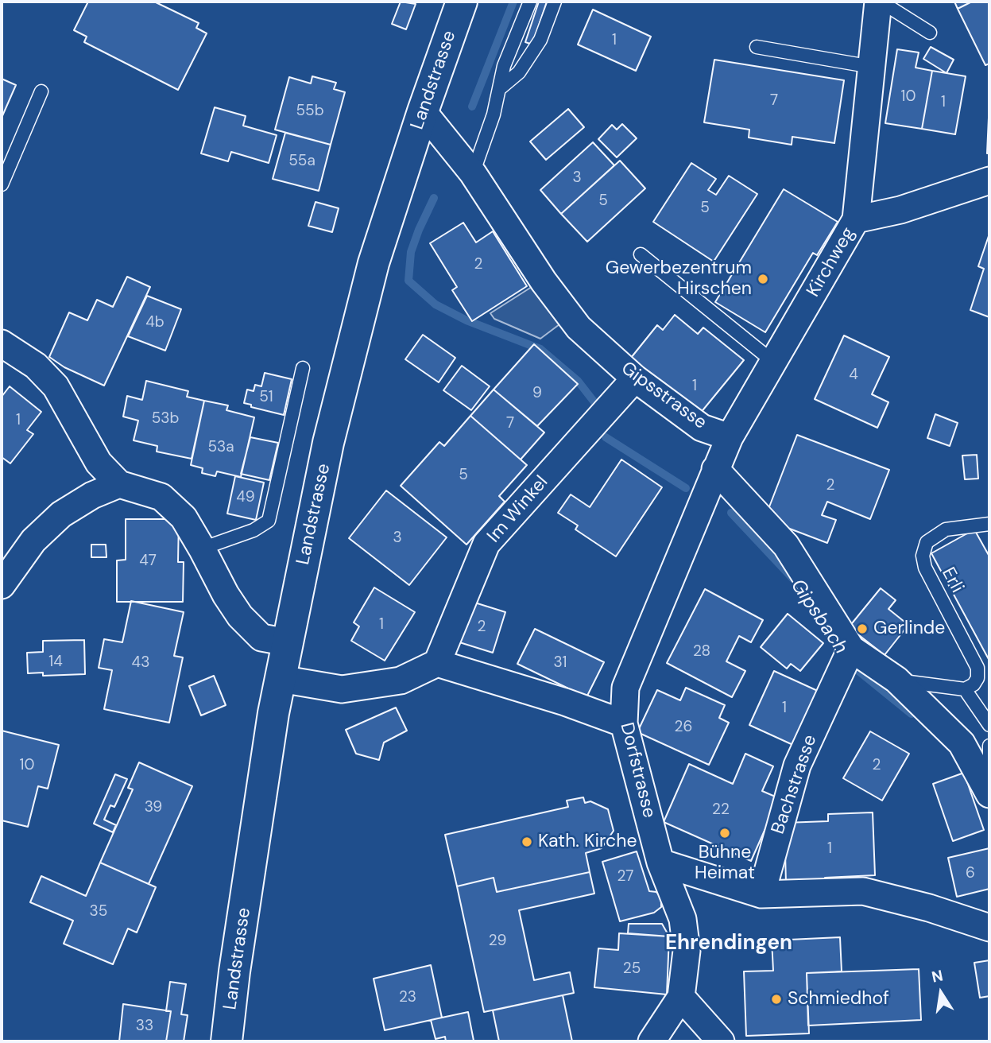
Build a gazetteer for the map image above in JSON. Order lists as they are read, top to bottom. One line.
{"streets":{"main road":["Landstrasse"],"street":["Kirchweg","Gipsstrasse","Im Winkel","Dorfstrasse","Bachstrasse"],"lane":["Erli"]},"crossings":[["Landstrasse","Gipsstrasse"],["Kirchweg","Gipsstrasse"],["Gipsstrasse","Im Winkel"]],"districts":["Ehrendingen"],"water":["Gipsbach"],"places":["Gewerbezentrum Hirschen","Gerlinde","Bühne Heimat","Kath. Kirche","Schmiedhof"],"house_numbers":["1","10","7","1","55b","55a","3","5","5","2","4b","4","1","9","51","53b","1","7","53a","5","2","49","3","47","1","2","28","14","43","31","1","26","10","2","39","22","1","6","27","35","29","25","23","33"],"north":"top"}
